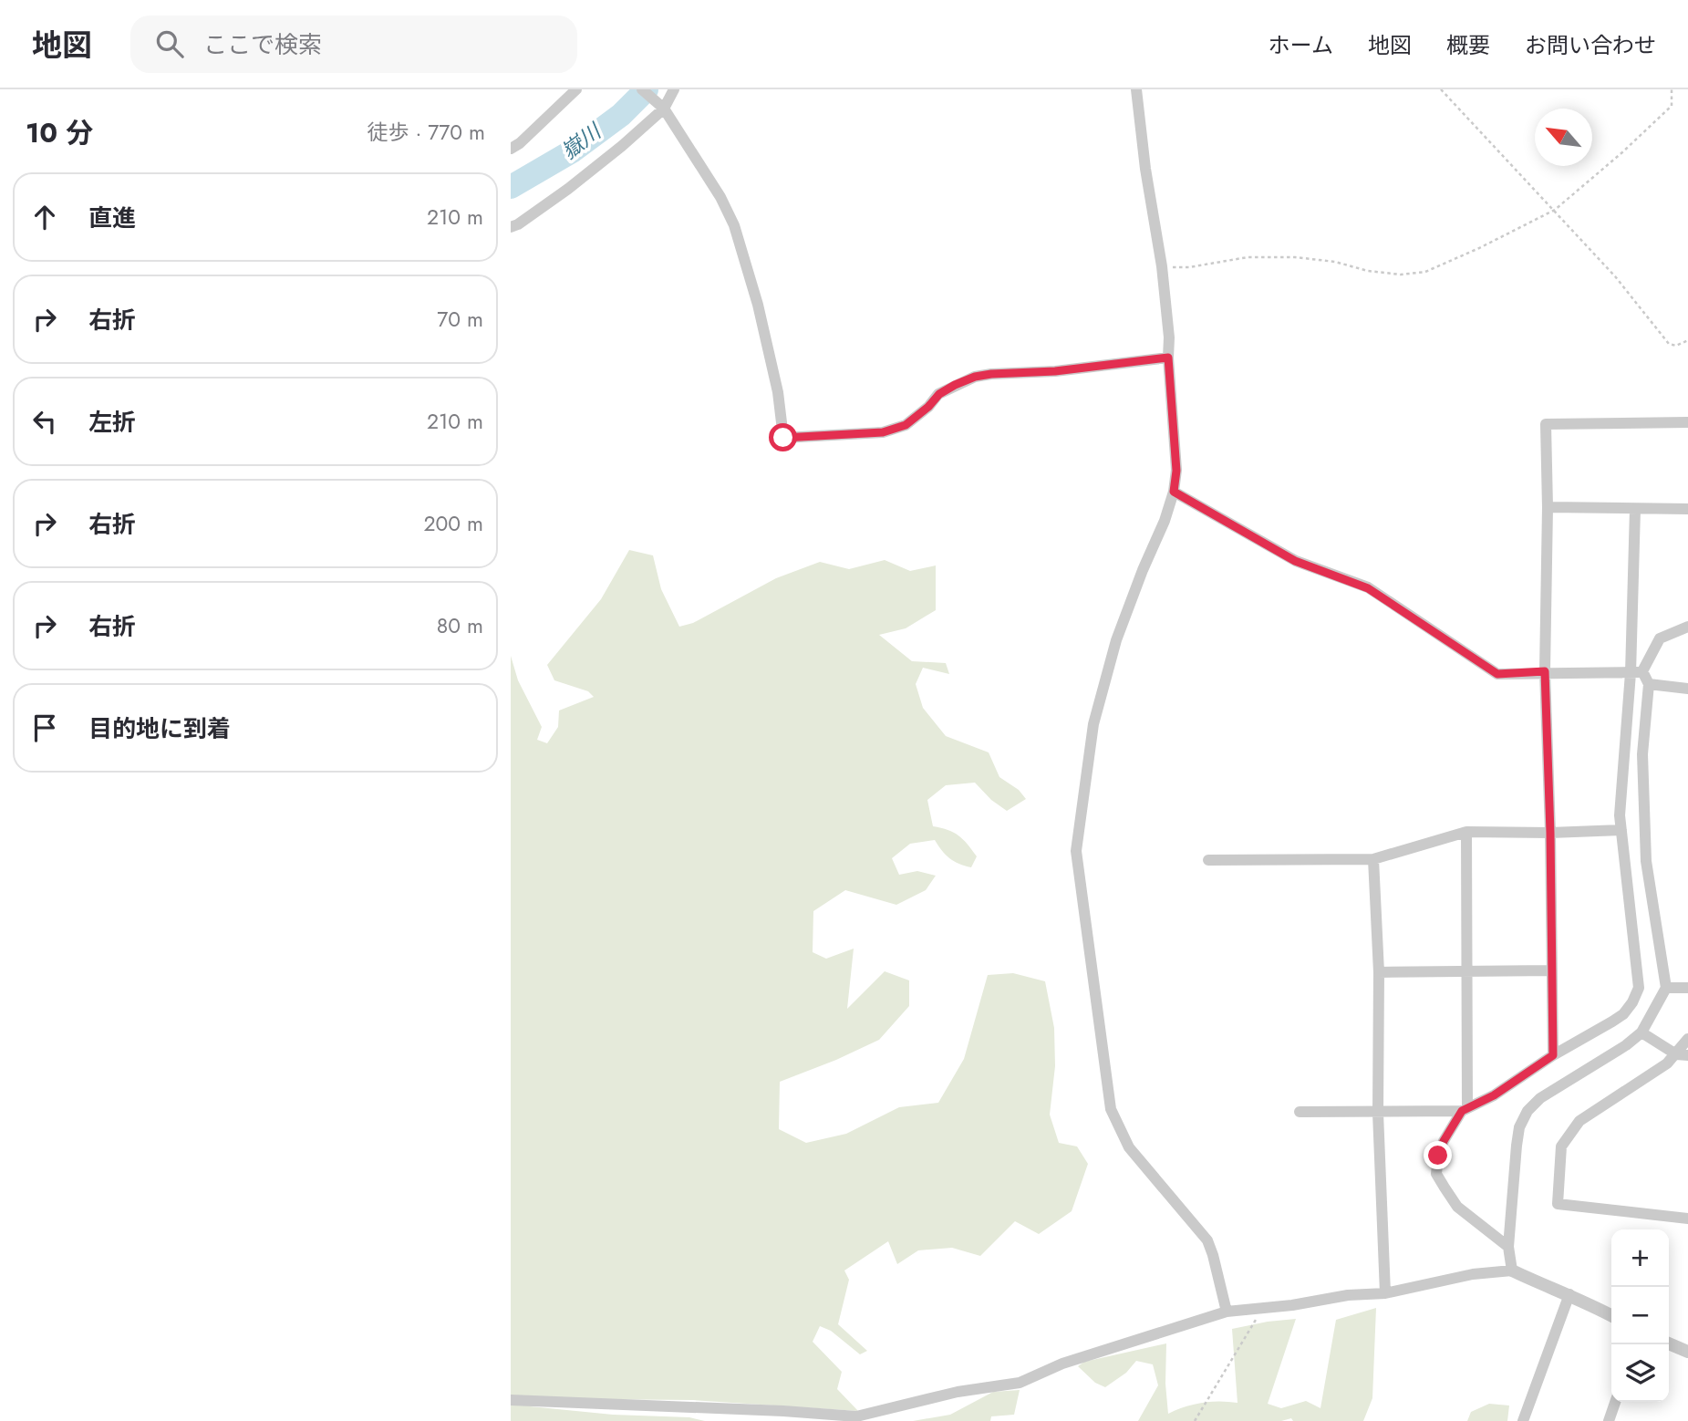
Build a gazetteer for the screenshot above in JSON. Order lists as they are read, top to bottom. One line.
{"water":["嶽川"],"north":"top left","page":{"header":"地図","search":"ここで検索","nav":["ホーム","地図","概要","お問い合わせ"],"heading":["10 分","徒歩 · 770 m"],"list":[["直進","210 m"],["右折","70 m"],["左折","210 m"],["右折","200 m"],["右折","80 m"],"目的地に到着"],"map_buttons":["+","−"]}}
